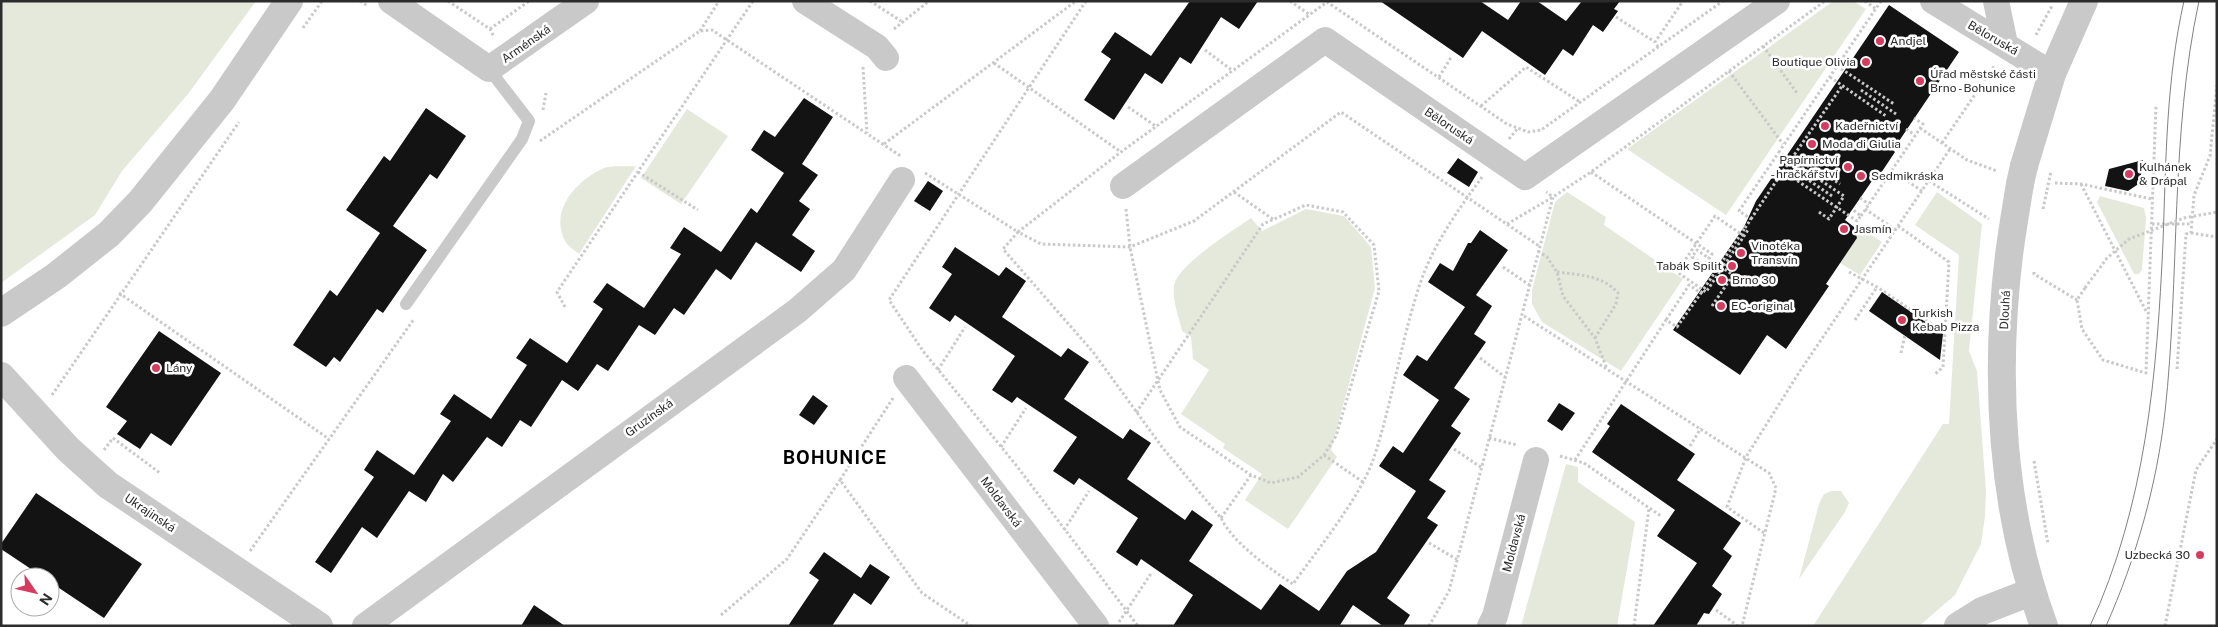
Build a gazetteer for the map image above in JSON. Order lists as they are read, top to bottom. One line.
{"streets":{"street":["Běloruská","Arménská","Dlouhá","Gruzínská","Moldavská","Ukrajinská"]},"crossings":[["Běloruská","Dlouhá"]],"districts":["BOHUNICE"],"places":["Andjel","Boutique Olivia","Úřad městské části Brno - Bohunice","Kadeřnictví","Moda di Giulia","Papírnictví - hračkářství","Kulhánek & Drápal","Sedmikráska","Jasmín","Vinotéka Transvín","Tabák Spilit","Brno 30","EC-original","Turkish Kebab Pizza","Lány","Uzbecká 30"],"north":"bottom right"}
